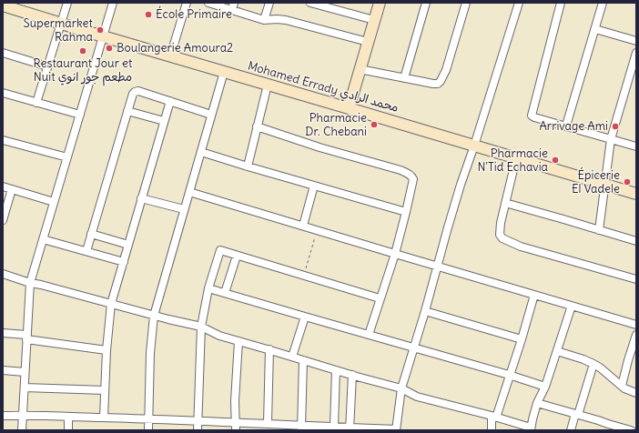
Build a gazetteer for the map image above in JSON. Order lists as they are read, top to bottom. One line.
{"streets":{"street":["Mohamed Errady محمد الرادي"]},"places":["École Primaire","Supermarket Rahma","Boulangerie Amoura2","Restaurant Jour et Nuit مطعم جور انوي","Pharmacie Dr. Chebani","Arrivage Ami","Pharmacie N'Tid Echavia","Épicerie El Vadele"]}
